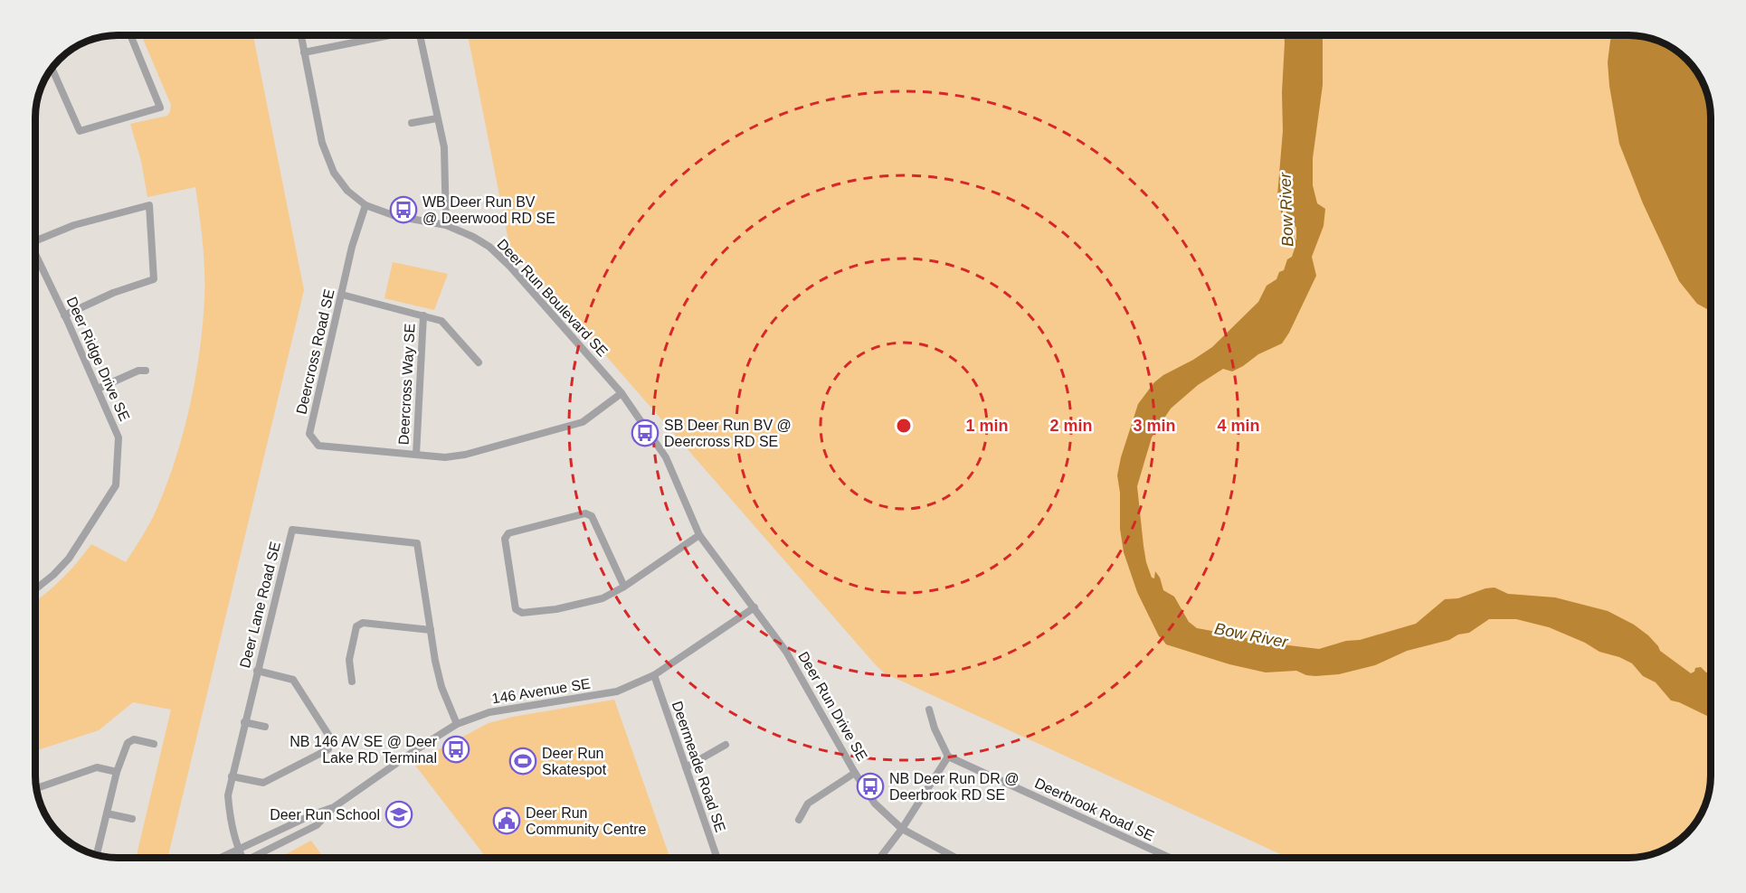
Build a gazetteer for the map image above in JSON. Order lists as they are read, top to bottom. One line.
{"streets":{"street":["Deer Run Boulevard SE","Deercross Road SE","Deer Ridge Drive SE","Deercross Way SE","Deer Lane Road SE","146 Avenue SE","Deer Run Drive SE","Deermeade Road SE","Deerbrook Road SE"]},"crossings":[["Deer Run Boulevard SE","Deercross Road SE"],["Deer Run Boulevard SE","146 Avenue SE"],["Deer Run Boulevard SE","Deer Run Drive SE"],["Deercross Road SE","Deercross Way SE"],["Deer Lane Road SE","146 Avenue SE"],["146 Avenue SE","Deer Run Drive SE"],["146 Avenue SE","Deermeade Road SE"]],"water":["Bow River"],"places":{"bus stop":["WB Deer Run BV @ Deerwood RD SE","SB Deer Run BV @ Deercross RD SE","NB 146 AV SE @ Deer Lake RD Terminal","NB Deer Run DR @ Deerbrook RD SE"],"sports":["Deer Run Skatespot"],"school or university":["Deer Run School"],"public building":["Deer Run Community Centre"]},"rings":["1 min","2 min","3 min","4 min"]}
